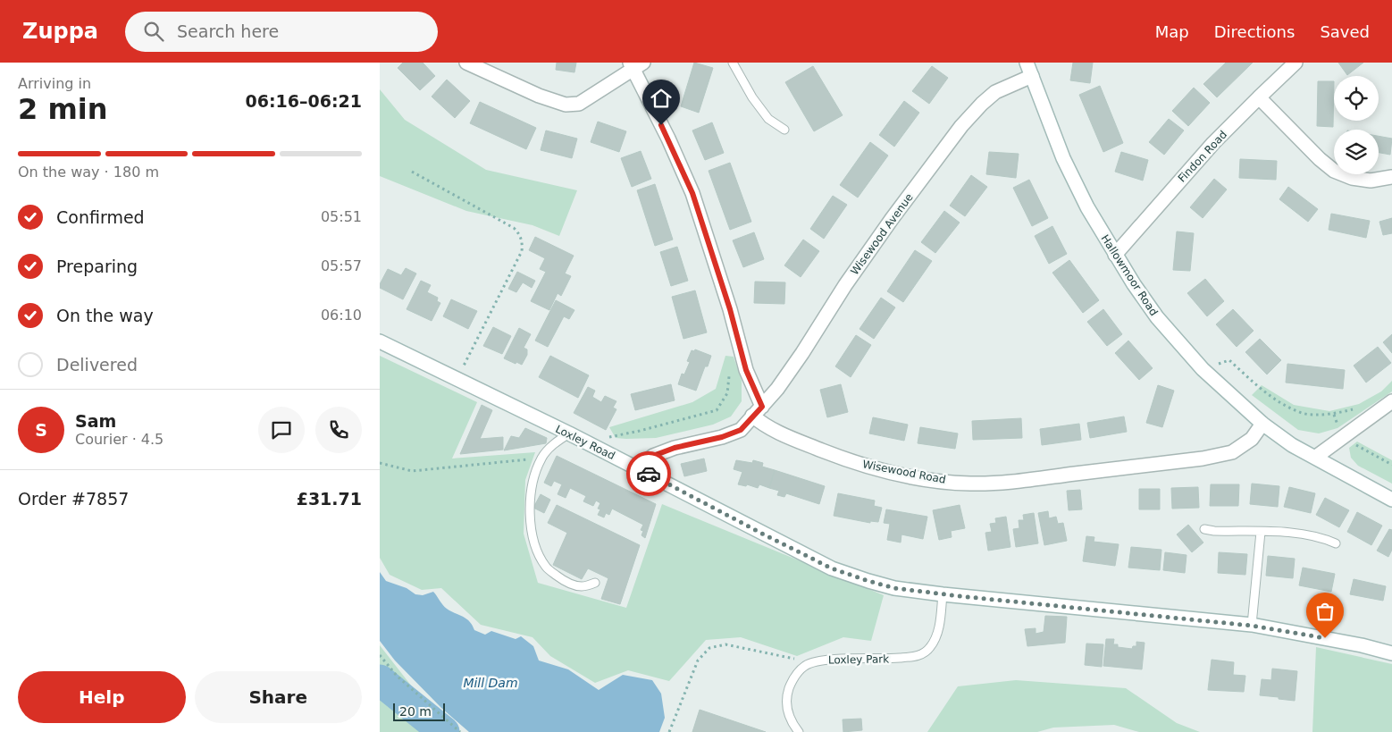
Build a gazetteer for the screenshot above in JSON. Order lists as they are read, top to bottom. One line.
{"streets":{"street":["Findon Road","Wisewood Avenue","Hallowmoor Road","Loxley Road","Wisewood Road"],"lane":["Loxley Park"]},"crossings":[["Findon Road","Hallowmoor Road"],["Wisewood Avenue","Hallowmoor Road"],["Wisewood Avenue","Wisewood Road"],["Hallowmoor Road","Wisewood Road"],["Loxley Road","Loxley Park"]],"water":["Mill Dam"],"scale_bar":"20 m","page":{"header":"Zuppa","search":"Search here","nav":["Map","Directions","Saved"],"heading":["2 min","Arriving in","06:16–06:21"],"panel":["Sam","Courier · 4.5","Order #7857","£31.71"],"bar":"On the way · 180 m","list":[["Confirmed","05:51"],["Preparing","05:57"],["On the way","06:10"],"Delivered"],"round":"S","buttons":["Help","Share"],"scale":"20 m"}}
